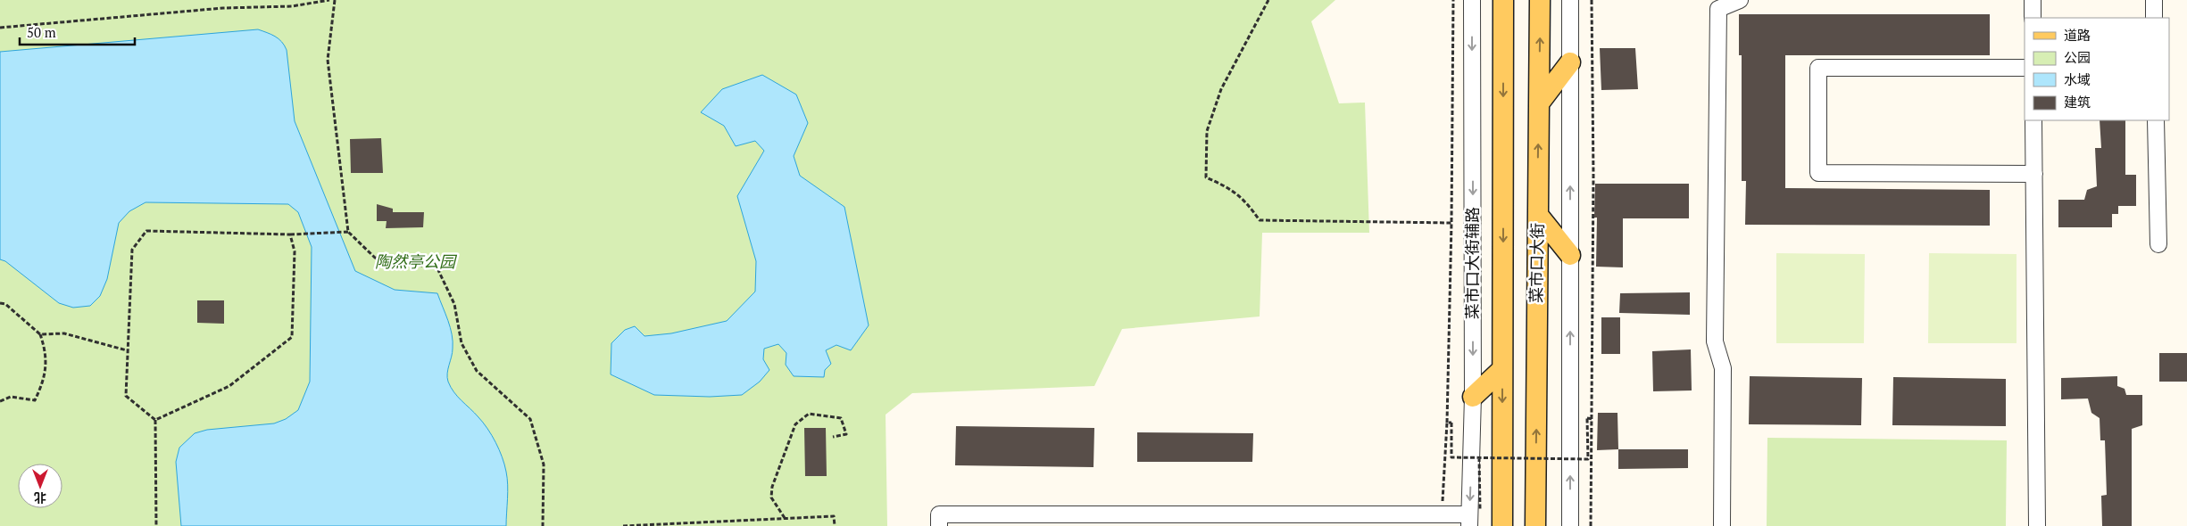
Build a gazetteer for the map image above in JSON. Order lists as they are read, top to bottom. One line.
{"streets":{"main road":["菜市口大街"],"street":["菜市口大街辅路"]},"parks":["陶然亭公园"],"legend":["道路","公园","水域","建筑"],"scale_bar":"50 m","north":"bottom"}
